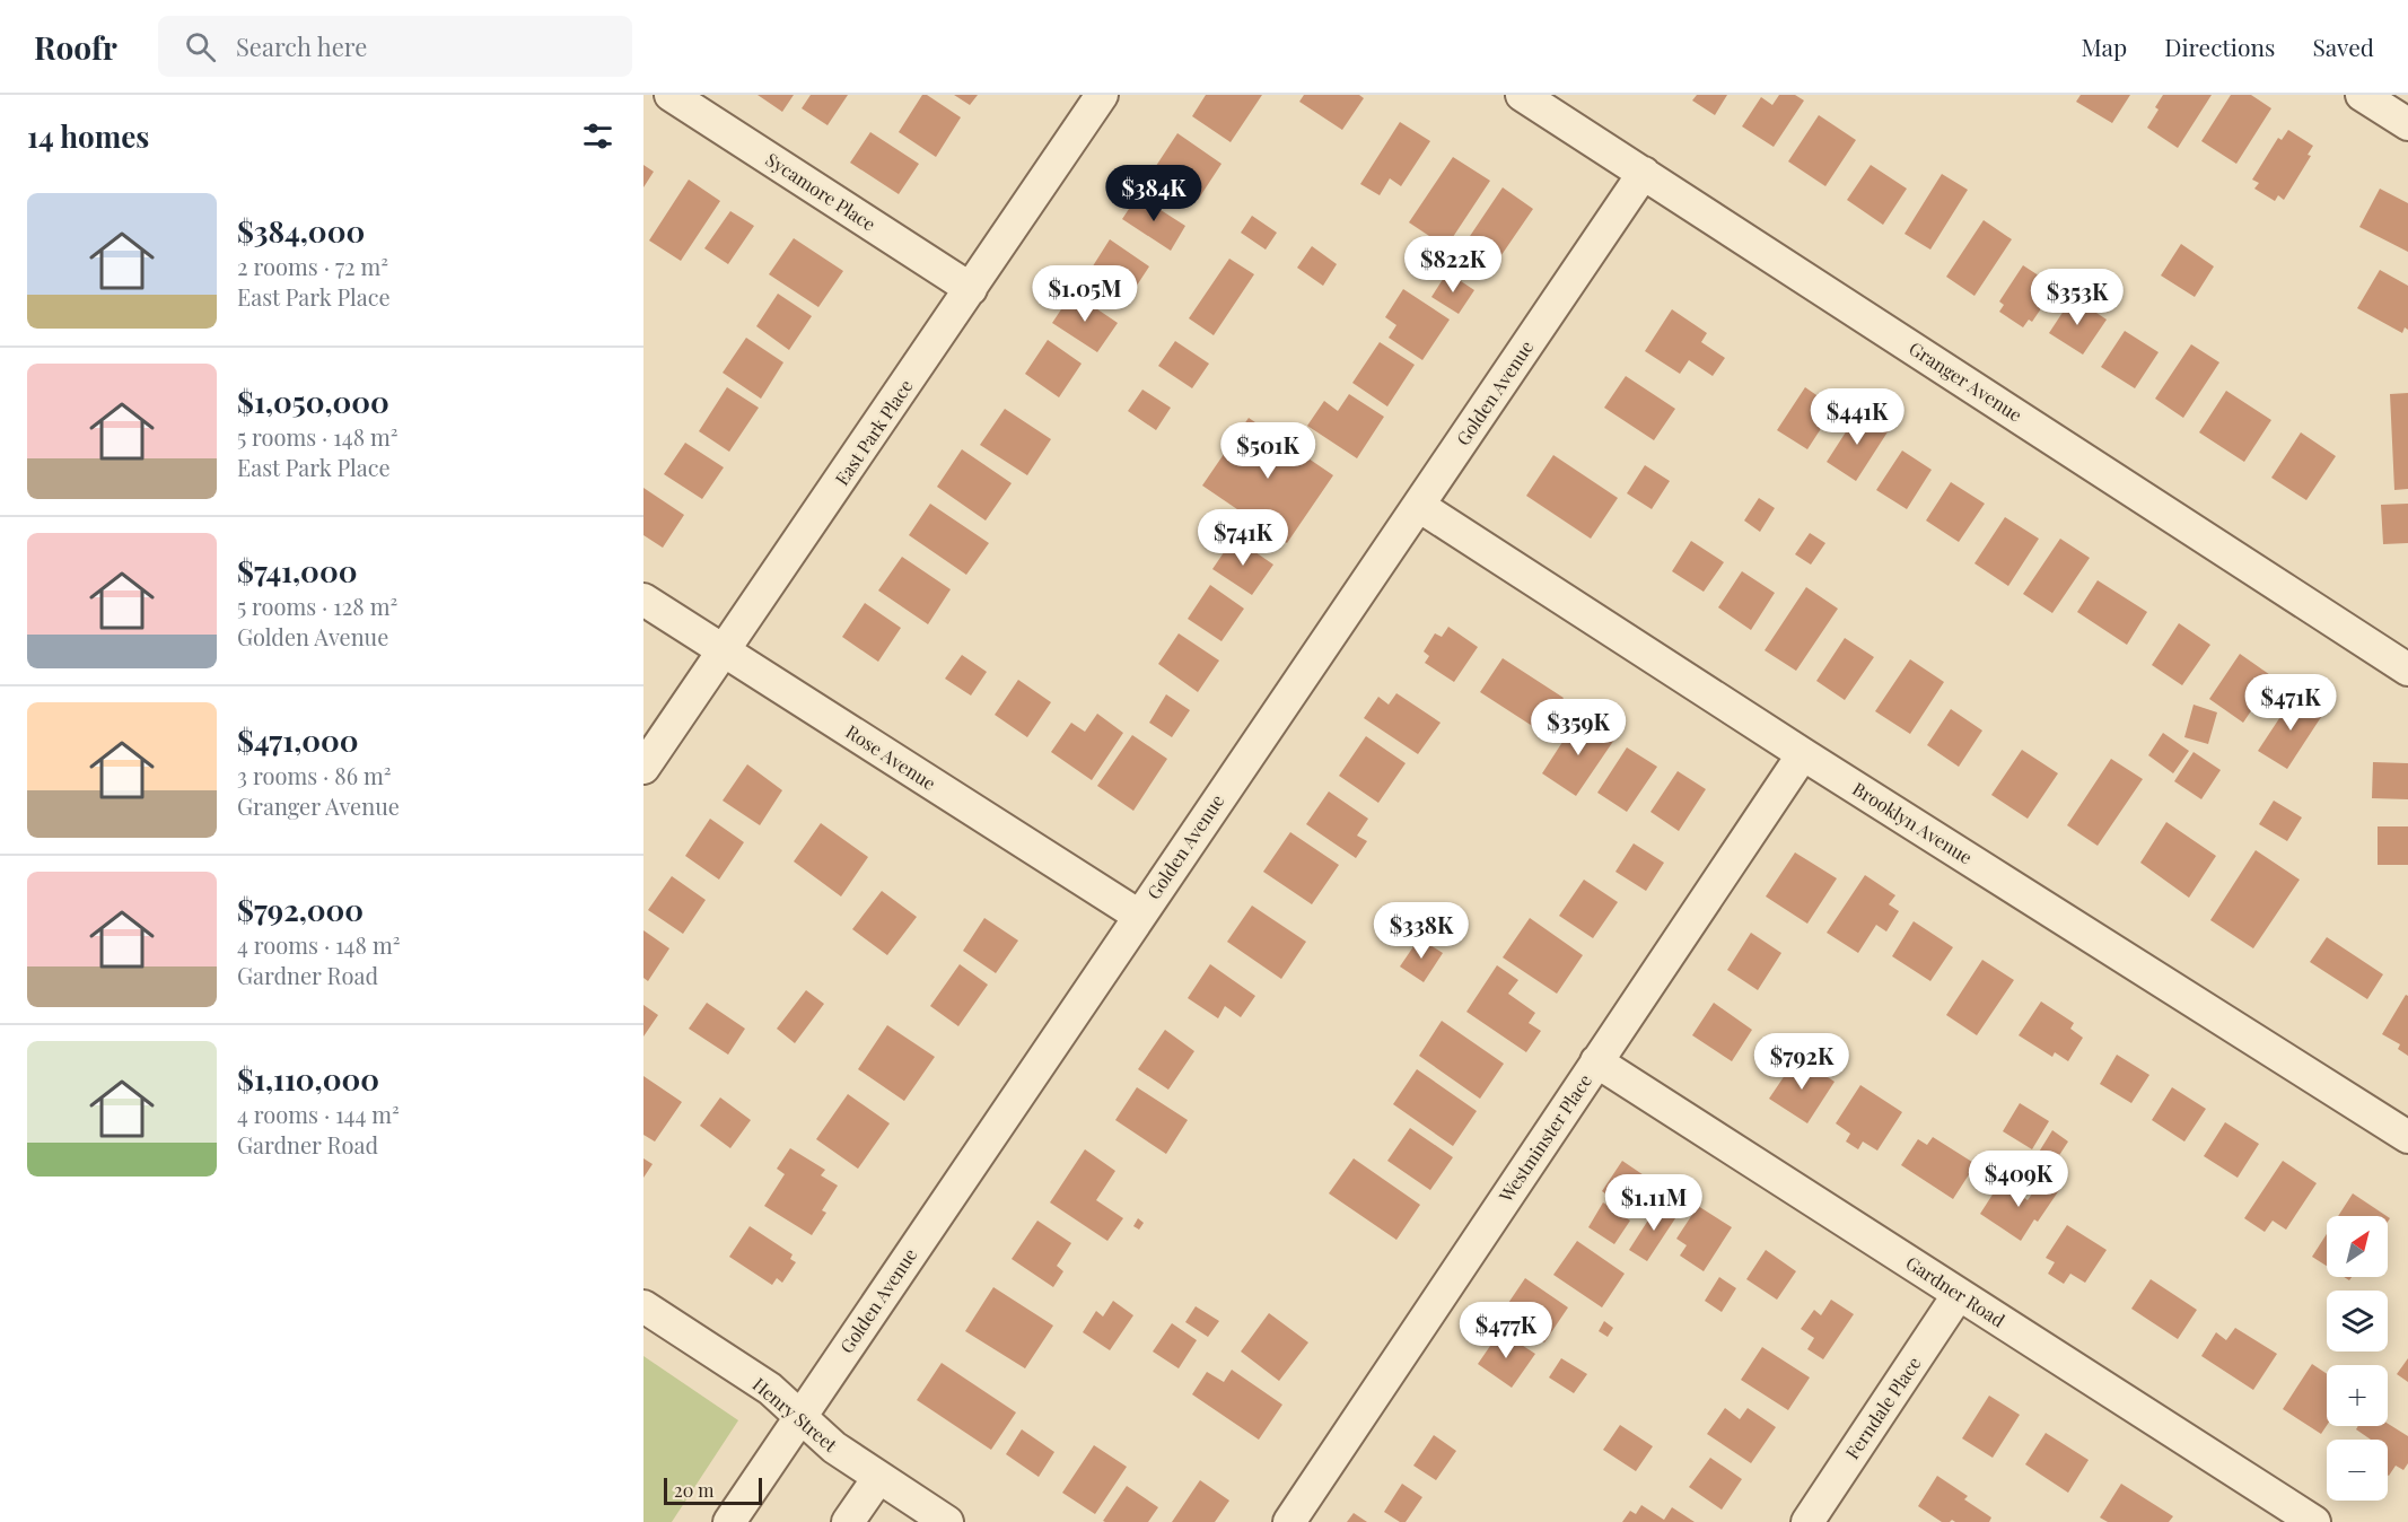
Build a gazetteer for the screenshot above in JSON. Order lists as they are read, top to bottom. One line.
{"streets":{"street":["Sycamore Place","Granger Avenue","Golden Avenue","East Park Place","Rose Avenue","Brooklyn Avenue","Westminster Place","Gardner Road","Ferndale Place","Henry Street"]},"crossings":[["Sycamore Place","East Park Place"],["Granger Avenue","Golden Avenue"],["Golden Avenue","Rose Avenue"],["Golden Avenue","Brooklyn Avenue"],["Golden Avenue","Henry Street"],["East Park Place","Rose Avenue"],["Brooklyn Avenue","Westminster Place"],["Westminster Place","Gardner Road"],["Gardner Road","Ferndale Place"]],"scale_bar":"20 m","north":"top right","page":{"header":"Roofr","search":"Search here","nav":["Map","Directions","Saved"],"heading":"14 homes","price":["$384K","$822K","$1.05M","$353K","$441K","$501K","$741K","$471K","$359K","$338K","$792K","$409K","$1.11M","$477K"],"list":[{"name":"$384,000","note":"2 rooms · 72 m² · East Park Place"},{"name":"$1,050,000","note":"5 rooms · 148 m² · East Park Place"},{"name":"$741,000","note":"5 rooms · 128 m² · Golden Avenue"},{"name":"$471,000","note":"3 rooms · 86 m² · Granger Avenue"},{"name":"$792,000","note":"4 rooms · 148 m² · Gardner Road"},{"name":"$1,110,000","note":"4 rooms · 144 m² · Gardner Road"}],"map_buttons":["+","−"],"scale":"20 m"}}
